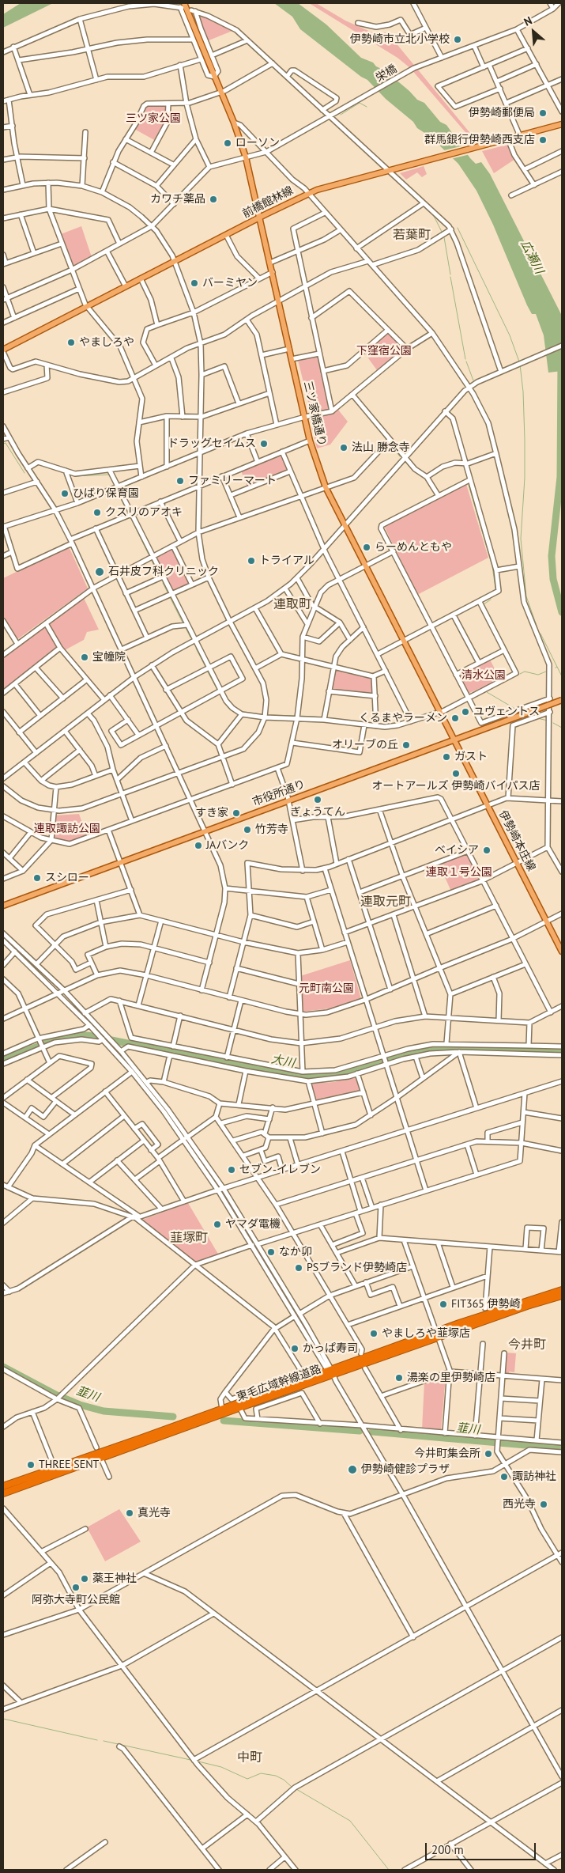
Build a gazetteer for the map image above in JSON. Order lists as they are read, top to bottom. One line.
{"streets":{"highway":["東毛広域幹線道路"],"main road":["前橋館林線","三ツ家橋通り","市役所通り","伊勢崎本庄線"],"street":["栄橋"]},"crossings":[["栄橋","三ツ家橋通り"],["前橋館林線","三ツ家橋通り"],["三ツ家橋通り","市役所通り"],["三ツ家橋通り","伊勢崎本庄線"],["市役所通り","伊勢崎本庄線"]],"districts":["若葉町","連取町","連取元町","韮塚町","今井町","中町"],"water":["広瀬川","大川","韮川"],"parks":["三ツ家公園","下窪宿公園","清水公園","連取諏訪公園","連取１号公園","元町南公園"],"places":["伊勢崎市立北小学校","伊勢崎郵便局","群馬銀行伊勢崎西支店","ローソン","カワチ薬品","バーミヤン","やましろや","ドラッグセイムス","法山 勝念寺","ファミリーマート","ひばり保育園","クスリのアオキ","らーめんともや","トライアル","石井皮フ科クリニック","宝幢院","ユヴェントス","くるまやラーメン","オリーブの丘","ガスト","オートアールズ 伊勢崎バイパス店","ぎょうてん","すき家","竹芳寺","JAバンク","ベイシア","スシロー","セブン-イレブン","ヤマダ電機","なか卯","PSブランド伊勢崎店","FIT365 伊勢崎","やましろや韮塚店","かっぱ寿司","湯楽の里伊勢崎店","今井町集会所","THREE SENT","伊勢崎健診プラザ","諏訪神社","西光寺","真光寺","薬王神社","阿弥大寺町公民館"],"scale_bar":"200 m","north":"top left"}
